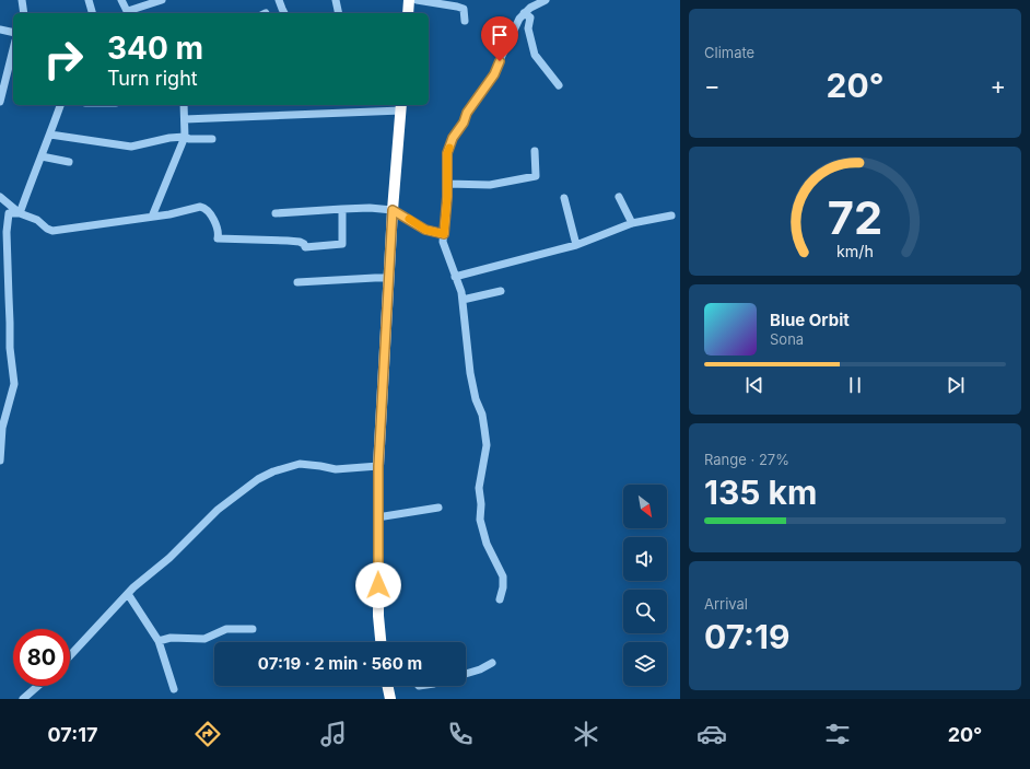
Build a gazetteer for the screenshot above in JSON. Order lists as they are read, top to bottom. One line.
{"north":"bottom right","page":{"tile":["Climate",["Range · 27%","135 km"],["Arrival","07:19"]],"turn":["340 m","Turn right"],"heat":["−","20°","+"],"song":["Blue Orbit","Sona"],"limit":"80","trip":"07:19 · 2 min · 560 m","tabs":["07:17","20°"],"gauge":["72","km/h"]}}
